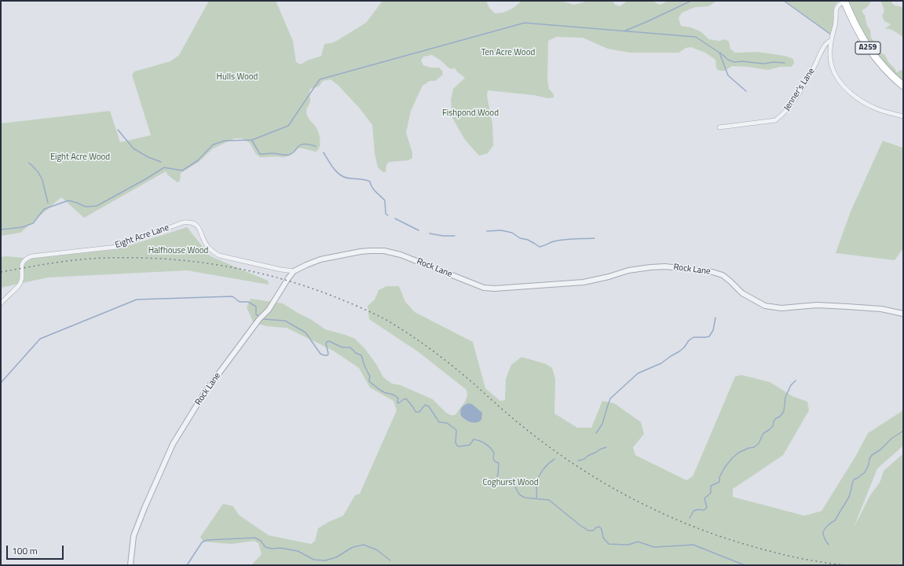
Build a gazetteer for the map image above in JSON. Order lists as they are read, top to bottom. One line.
{"streets":{"highway":["A259"],"street":["Jenner's Lane","Eight Acre Lane","Rock Lane"]},"crossings":[["Eight Acre Lane","Rock Lane"]],"parks":["Ten Acre Wood","Hulls Wood","Fishpond Wood","Eight Acre Wood","Halfhouse Wood","Coghurst Wood"],"scale_bar":"100 m"}
